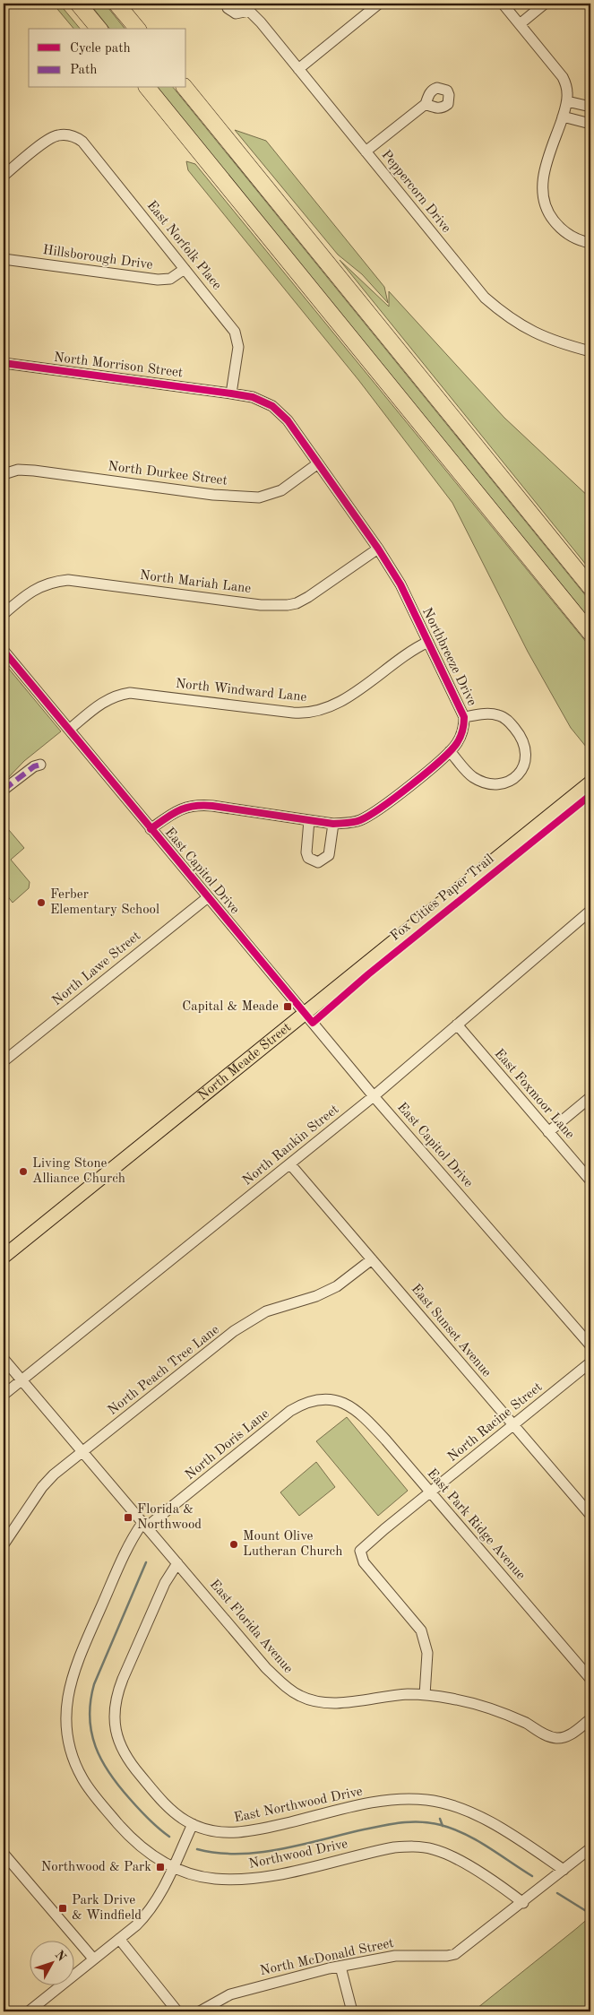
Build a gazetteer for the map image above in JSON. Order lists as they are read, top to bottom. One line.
{"streets":{"main road":["North Meade Street"],"street":["Peppercorn Drive","East Norfolk Place","Hillsborough Drive","North Morrison Street","North Durkee Street","North Mariah Lane","Northbreeze Drive","North Windward Lane","East Capitol Drive","North Lawe Street","East Foxmoor Lane","North Rankin Street","East Sunset Avenue","North Peach Tree Lane","North Racine Street","North Doris Lane","East Park Ridge Avenue","East Florida Avenue","East Northwood Drive","Northwood Drive","North McDonald Street"],"cycle path":["Fox Cities Paper Trail"]},"crossings":[["East Norfolk Place","Hillsborough Drive"],["East Norfolk Place","North Morrison Street"],["East Norfolk Place","Northbreeze Drive"],["North Morrison Street","Northbreeze Drive"],["North Durkee Street","Northbreeze Drive"],["North Mariah Lane","Northbreeze Drive"],["Northbreeze Drive","North Windward Lane"],["Northbreeze Drive","East Capitol Drive"],["North Windward Lane","East Capitol Drive"],["East Capitol Drive","North Lawe Street"],["East Capitol Drive","North Meade Street"],["East Capitol Drive","North Rankin Street"],["East Foxmoor Lane","North Rankin Street"],["North Rankin Street","East Sunset Avenue"],["North Rankin Street","East Florida Avenue"],["East Sunset Avenue","North Peach Tree Lane"],["East Sunset Avenue","North Racine Street"],["North Peach Tree Lane","East Florida Avenue"],["North Racine Street","East Park Ridge Avenue"],["North Racine Street","East Florida Avenue"],["North Doris Lane","East Park Ridge Avenue"],["North Doris Lane","East Florida Avenue"],["North Doris Lane","Northwood Drive"],["East Florida Avenue","East Northwood Drive"],["East Florida Avenue","Northwood Drive"],["East Northwood Drive","North McDonald Street"],["Northwood Drive","North McDonald Street"]],"places":{"other":["Ferber Elementary School","Living Stone Alliance Church","Mount Olive Lutheran Church"],"transit":["Capital & Meade","Florida & Northwood","Northwood & Park","Park Drive & Windfield"]},"legend":["Cycle path","Path"],"north":"top right"}
